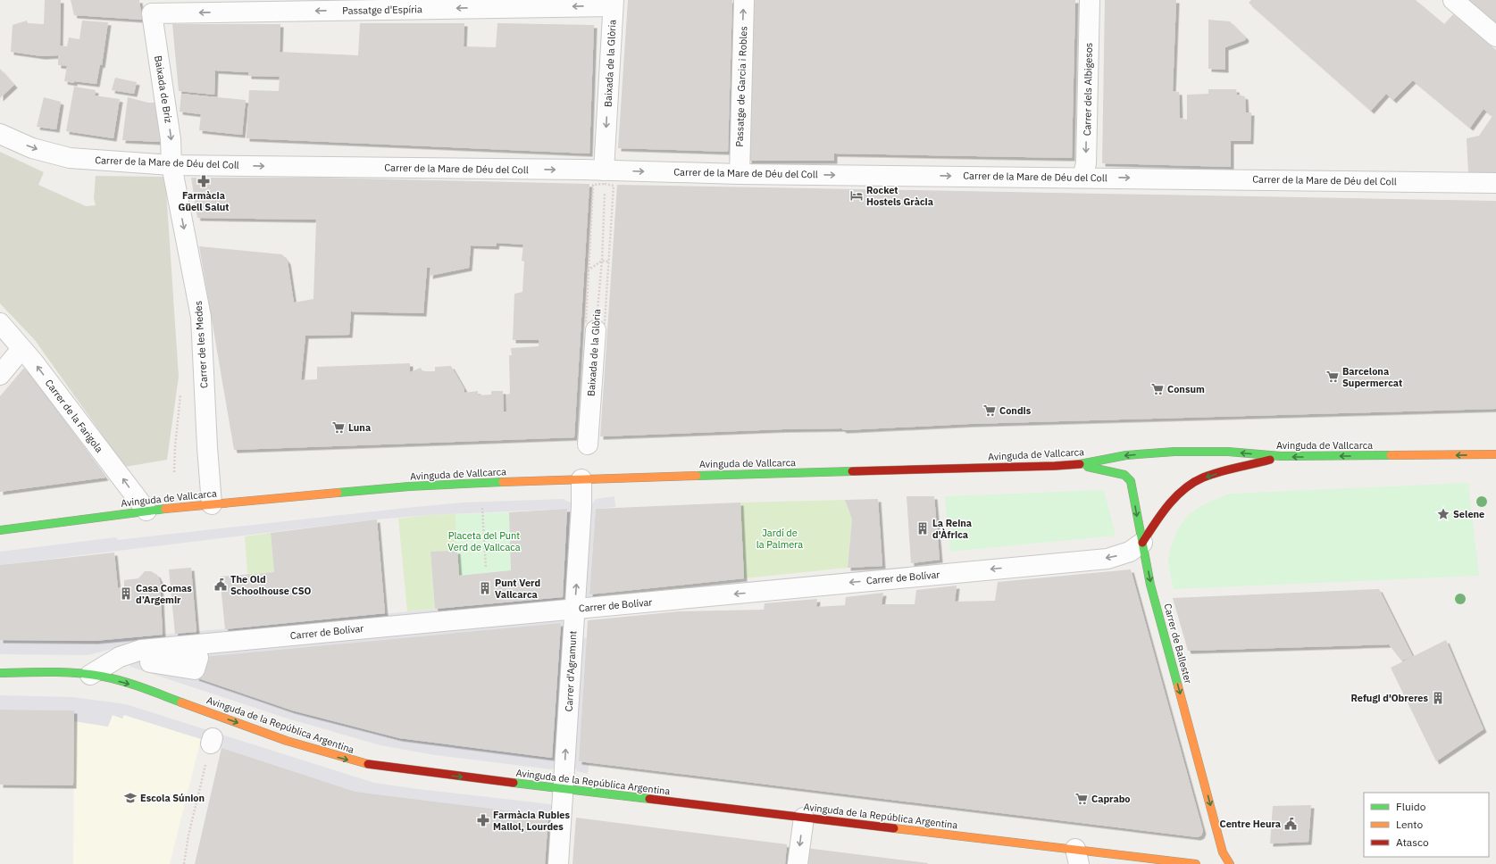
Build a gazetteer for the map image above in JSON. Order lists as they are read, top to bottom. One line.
{"streets":{"main road":["Avinguda de Vallcarca","Carrer de Ballester","Avinguda de la República Argentina"],"street":["Passatge d'Espíria","Baixada de la Glòria","Passatge de Garcia i Robles","Baixada de Briz","Carrer dels Albigesos","Carrer de la Mare de Déu del Coll","Carrer de les Medes","Carrer de la Farigola","Carrer de Bolívar","Carrer d'Agramunt"]},"crossings":[["Passatge d'Espíria","Baixada de la Glòria"],["Passatge d'Espíria","Baixada de Briz"],["Baixada de la Glòria","Carrer de la Mare de Déu del Coll"],["Passatge de Garcia i Robles","Carrer de la Mare de Déu del Coll"],["Baixada de Briz","Carrer de la Mare de Déu del Coll"],["Baixada de Briz","Carrer de les Medes"],["Carrer dels Albigesos","Carrer de la Mare de Déu del Coll"],["Carrer de la Mare de Déu del Coll","Carrer de les Medes"],["Carrer de les Medes","Avinguda de Vallcarca"],["Carrer de la Farigola","Avinguda de Vallcarca"],["Avinguda de Vallcarca","Carrer de Ballester"],["Avinguda de Vallcarca","Carrer d'Agramunt"],["Carrer de Bolívar","Carrer de Ballester"],["Carrer de Bolívar","Carrer d'Agramunt"],["Carrer de Bolívar","Avinguda de la República Argentina"],["Carrer d'Agramunt","Avinguda de la República Argentina"]],"one_way":["Passatge d'Espíria","Passatge de Garcia i Robles","Baixada de Briz","Carrer dels Albigesos","Carrer de la Mare de Déu del Coll","Carrer de les Medes","Carrer de la Farigola","Carrer de Bolívar","Carrer de Ballester","Carrer d'Agramunt","Avinguda de la República Argentina"],"parks":["Jardí de la Palmera","Placeta del Punt Verd de Vallcaca"],"places":{"pharmacy":["Farmàcia Güell Salut","Farmàcia Rubies Mallol, Lourdes"],"hotel":["Rocket Hostels Gràcia"],"supermarket":["Barcelona Supermercat","Consum","Condis","Luna","Caprabo"],"place":["Selene"],"building":["La Reina d'Àfrica","Punt Verd Vallcarca","Casa Comas d’Argemir","Refugi d'Obreres"],"public building":["The Old Schoolhouse CSO","Centre Heura"],"school or university":["Escola Súnion"]},"legend":["Fluido","Lento","Atasco"]}
